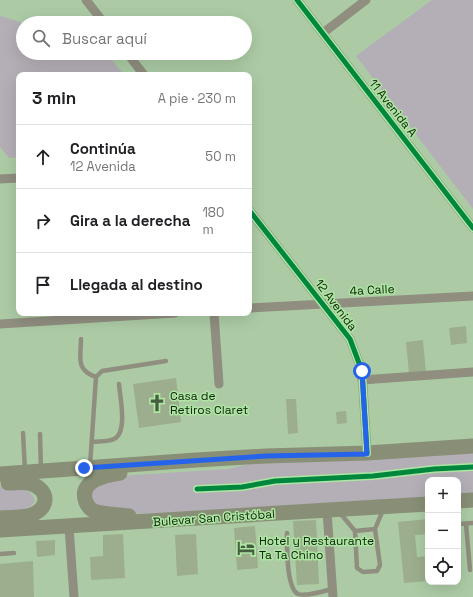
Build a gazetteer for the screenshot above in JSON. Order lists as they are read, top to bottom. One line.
{"streets":{"main road":["Bulevar San Cristóbal"],"street":["11 Avenida A","4a Calle","12 Avenida"]},"crossings":[["4a Calle","12 Avenida"]],"places":{"church":["Casa de Retiros Claret"],"hotel":["Hotel y Restaurante Ta Ta Chino"]},"page":{"search":"Buscar aquí","heading":["3 min","A pie · 230 m"],"list":[["Continúa","12 Avenida","50 m"],["Gira a la derecha","180 m"],"Llegada al destino"],"map_buttons":["+","−"]}}
